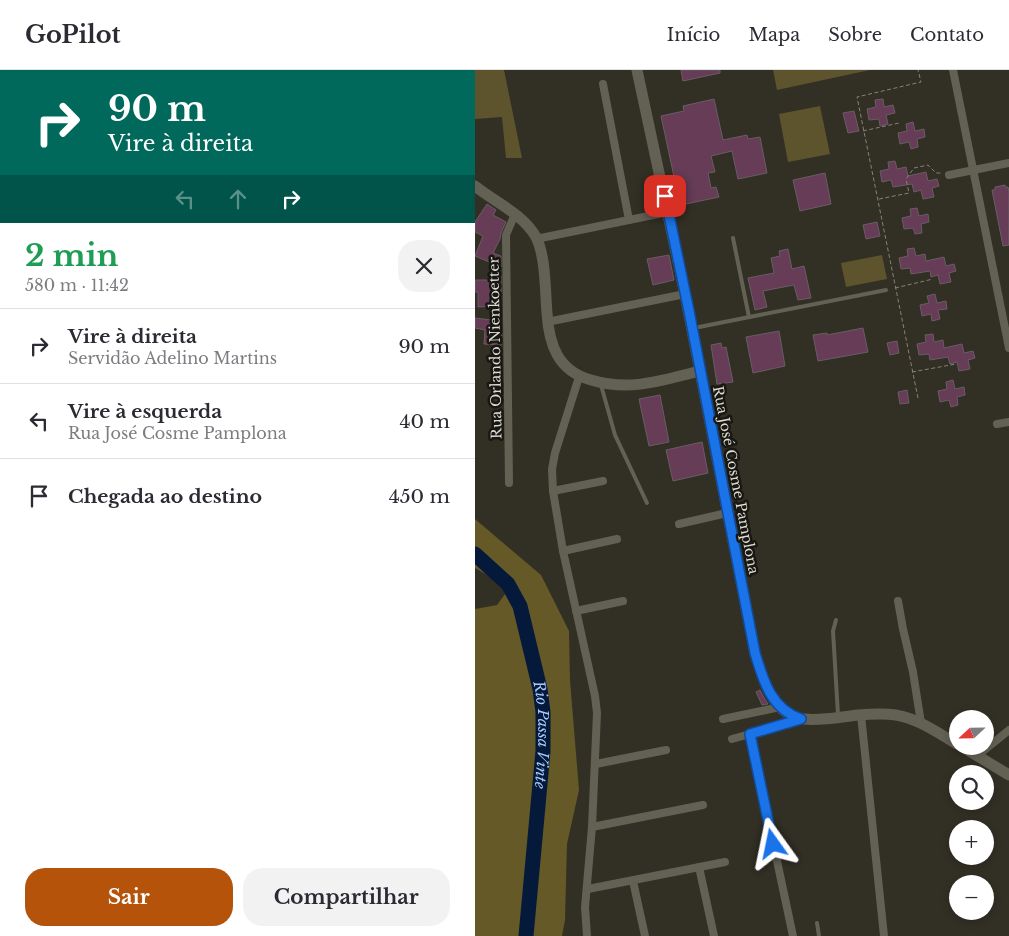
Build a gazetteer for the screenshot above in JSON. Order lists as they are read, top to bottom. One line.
{"streets":{"main road":["Rua José Cosme Pamplona"],"street":["Rua Orlando Nienkoetter"]},"water":["Rio Passa Vinte"],"north":"left","page":{"header":"GoPilot","nav":["Início","Mapa","Sobre","Contato"],"turn":["90 m","Vire à direita"],"heading":["2 min","580 m · 11:42"],"list":[{"name":"Vire à direita","note":"Servidão Adelino Martins","value":"90 m"},{"name":"Vire à esquerda","note":"Rua José Cosme Pamplona","value":"40 m"},{"name":"Chegada ao destino","value":"450 m"}],"map_buttons":["+","−"],"buttons":["Sair","Compartilhar"]}}
